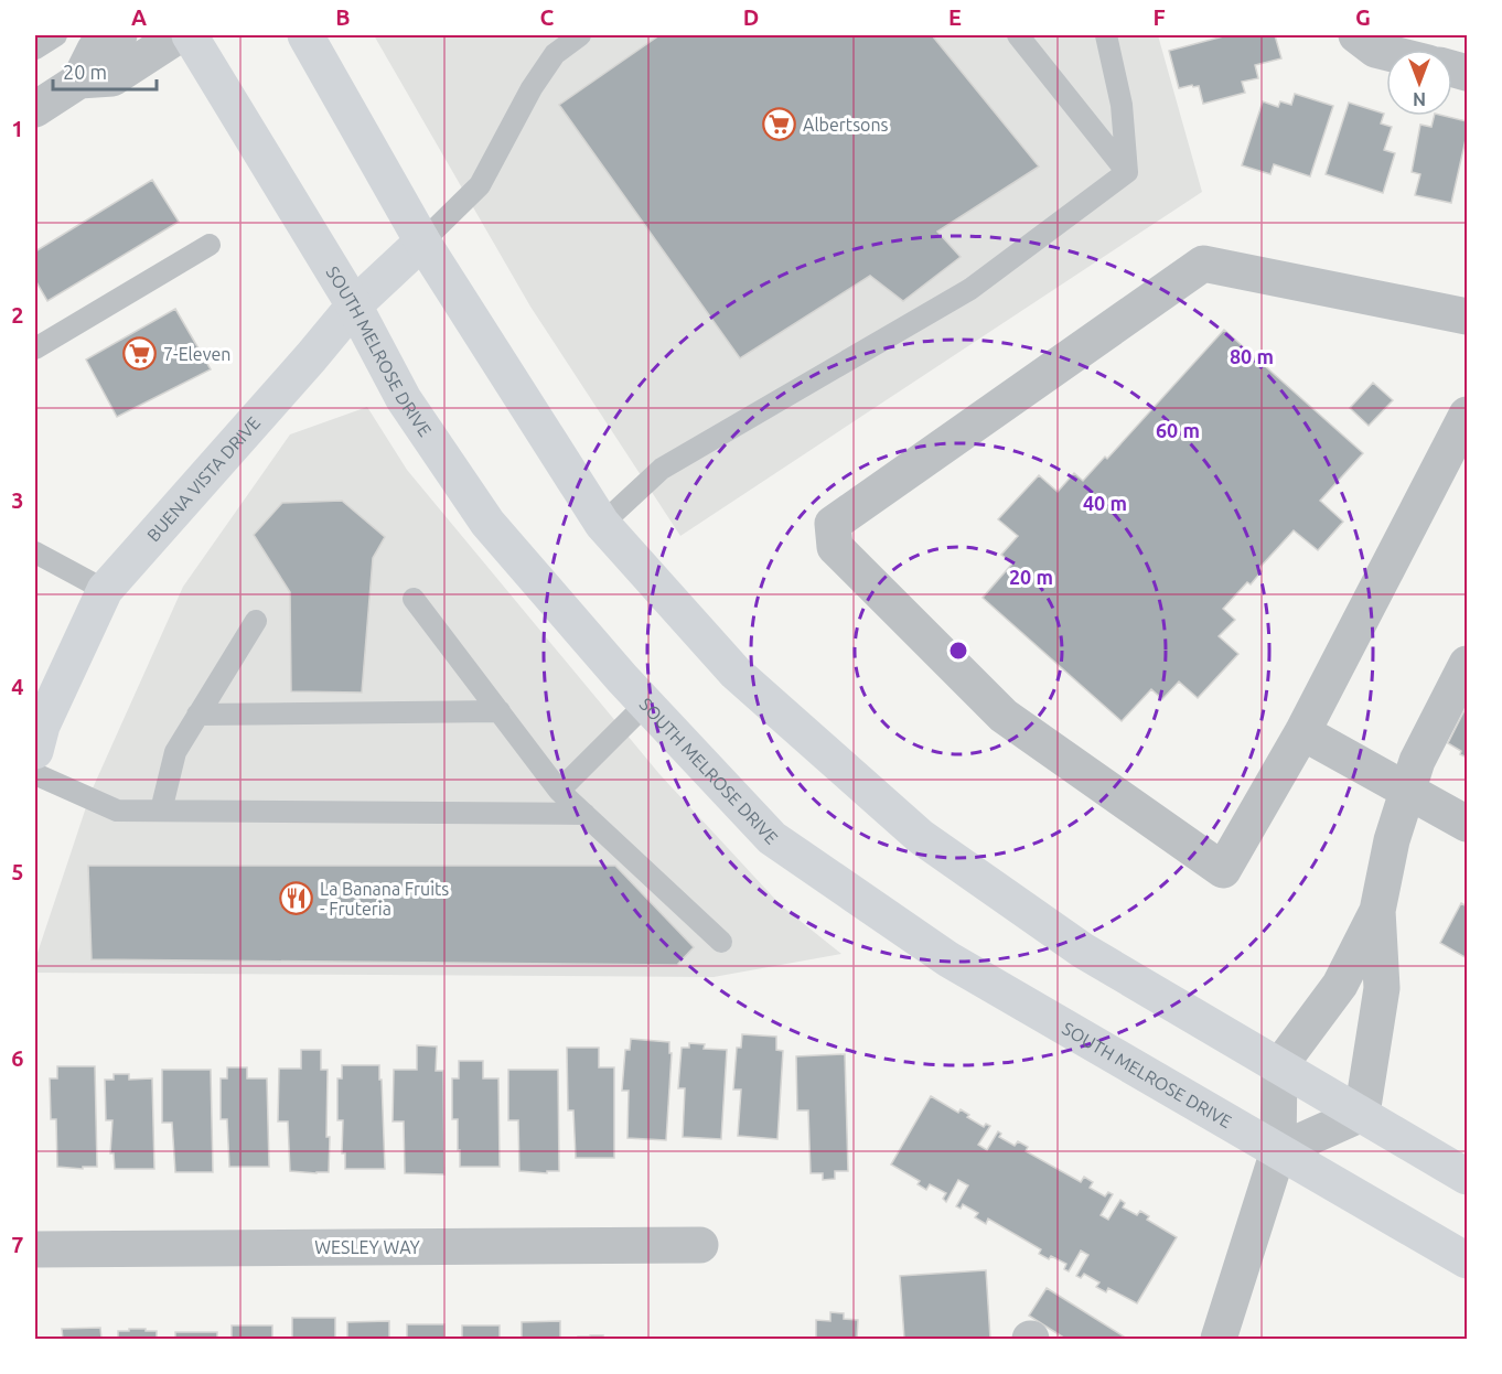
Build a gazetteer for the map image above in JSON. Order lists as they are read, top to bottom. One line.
{"streets":{"main road":["SOUTH MELROSE DRIVE","BUENA VISTA DRIVE"],"street":["WESLEY WAY"]},"crossings":[["SOUTH MELROSE DRIVE","BUENA VISTA DRIVE"]],"places":{"supermarket":["Albertsons","7-Eleven"],"restaurant":["La Banana Fruits - Fruteria"]},"scale_bar":"20 m","north":"bottom","grid":{"columns":["A","B","C","D","E","F","G"],"rows":["1","2","3","4","5","6","7"]},"rings":["80 m","60 m","40 m","20 m"]}
